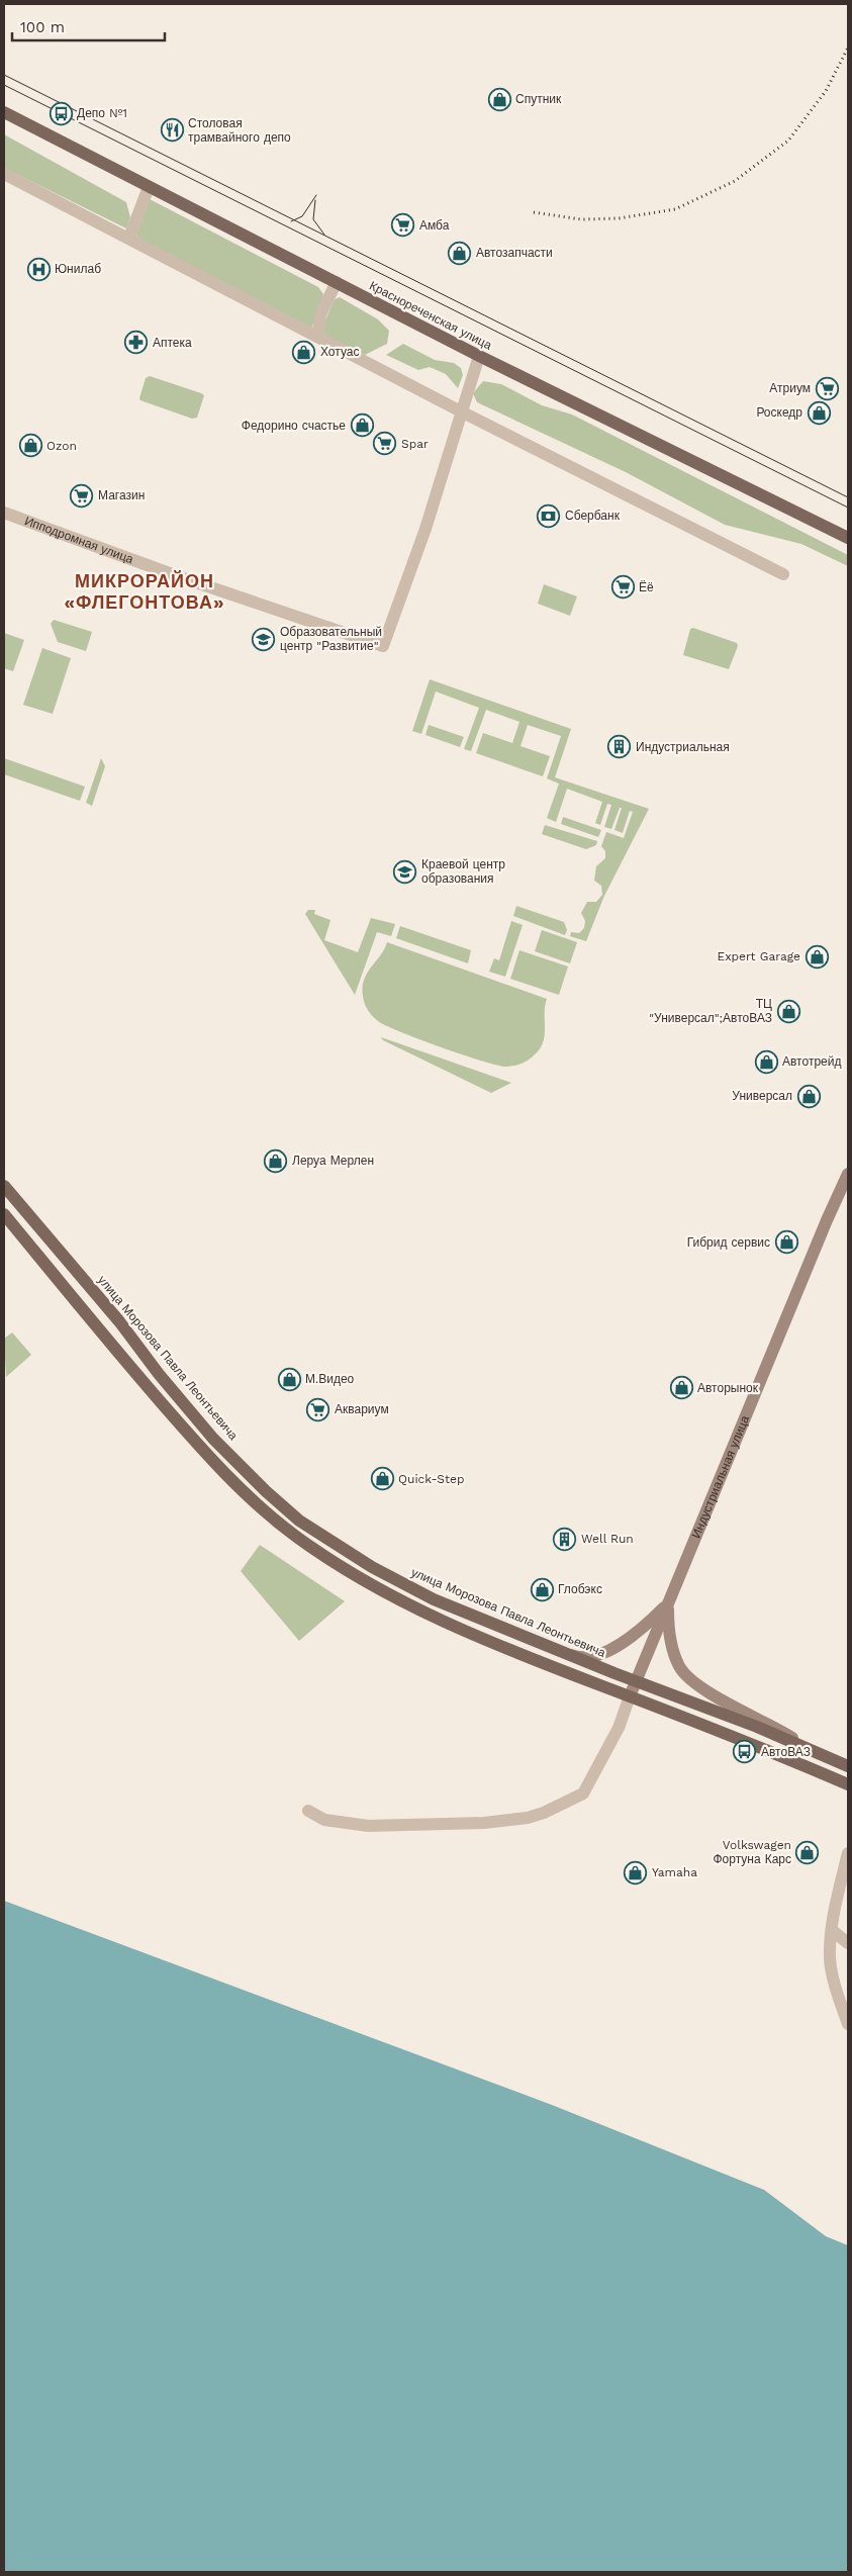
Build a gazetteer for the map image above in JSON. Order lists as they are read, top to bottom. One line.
{"streets":{"main road":["Краснореченская улица","улица Морозова Павла Леонтьевича","Индустриальная улица"],"street":["Ипподромная улица"]},"crossings":[["улица Морозова Павла Леонтьевича","Индустриальная улица"]],"districts":["МИКРОРАЙОН «ФЛЕГОНТОВА»"],"places":{"shop":["Спутник","Автозапчасти","Хотуас","Роскедр","Федорино счастье","Ozon","Expert Garage","ТЦ \"Универсал\";АвтоВАЗ","Автотрейд","Универсал","Леруа Мерлен","Гибрид сервис","М.Видео","Авторынок","Quick-Step","Глобэкс","Volkswagen Фортуна Карс","Yamaha"],"bus stop":["Депо №1","АвтоВАЗ"],"restaurant":["Столовая трамвайного депо"],"supermarket":["Амба","Атриум","Spar","Магазин","Ёё","Аквариум"],"hospital":["Юнилаб"],"pharmacy":["Аптека"],"bank":["Сбербанк"],"school or university":["Образовательный центр \"Развитие\"","Краевой центр образования"],"building":["Индустриальная","Well Run"]},"scale_bar":"100 m"}
